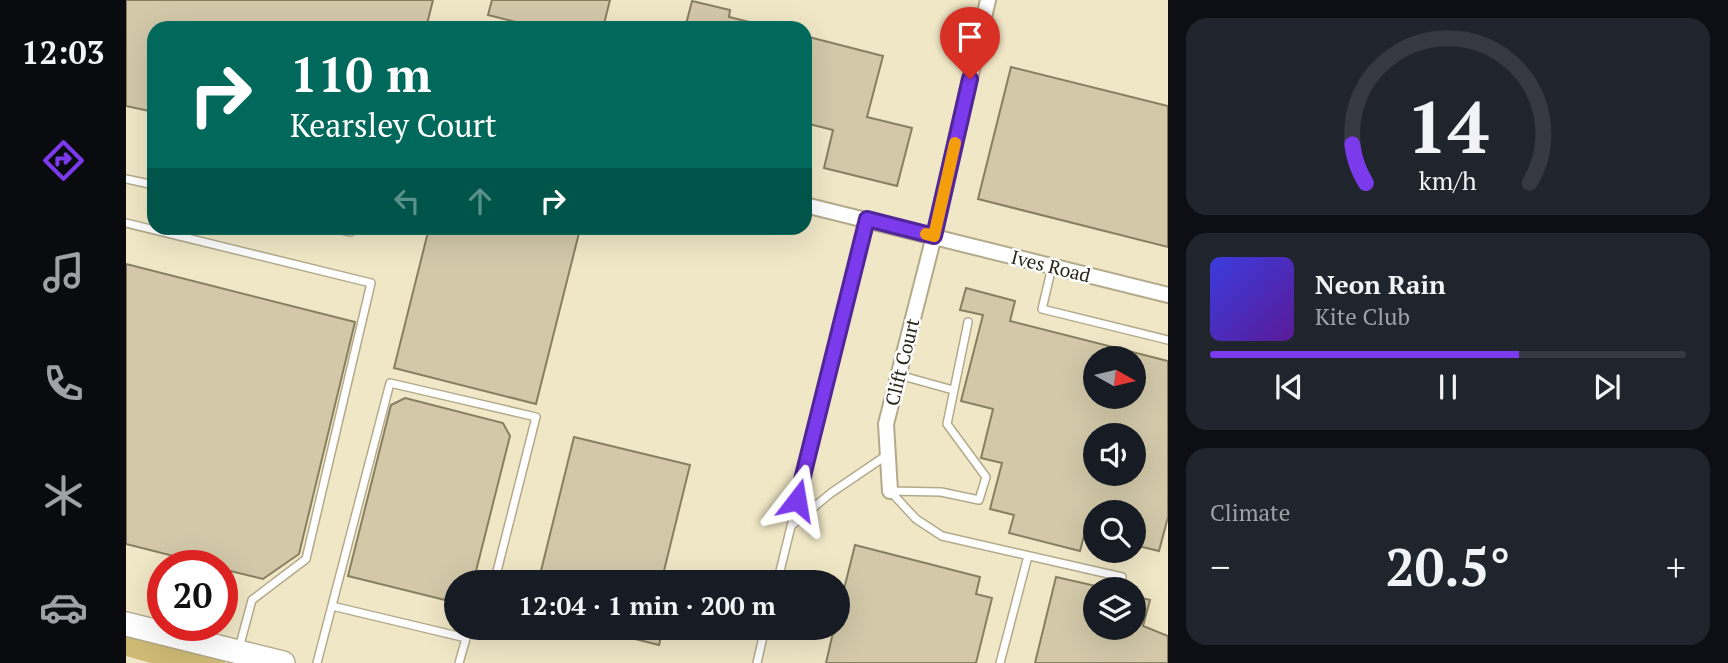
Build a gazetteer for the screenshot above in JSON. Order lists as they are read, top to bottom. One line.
{"streets":{"street":["Ives Road","Clift Court"]},"crossings":[["Ives Road","Clift Court"]],"north":"right","page":{"tabs":"12:03","turn":["110 m","Kearsley Court"],"song":["Neon Rain","Kite Club"],"tile":"Climate","heat":["−","20.5°","+"],"limit":"20","trip":"12:04 · 1 min · 200 m","gauge":["14","km/h"]}}
